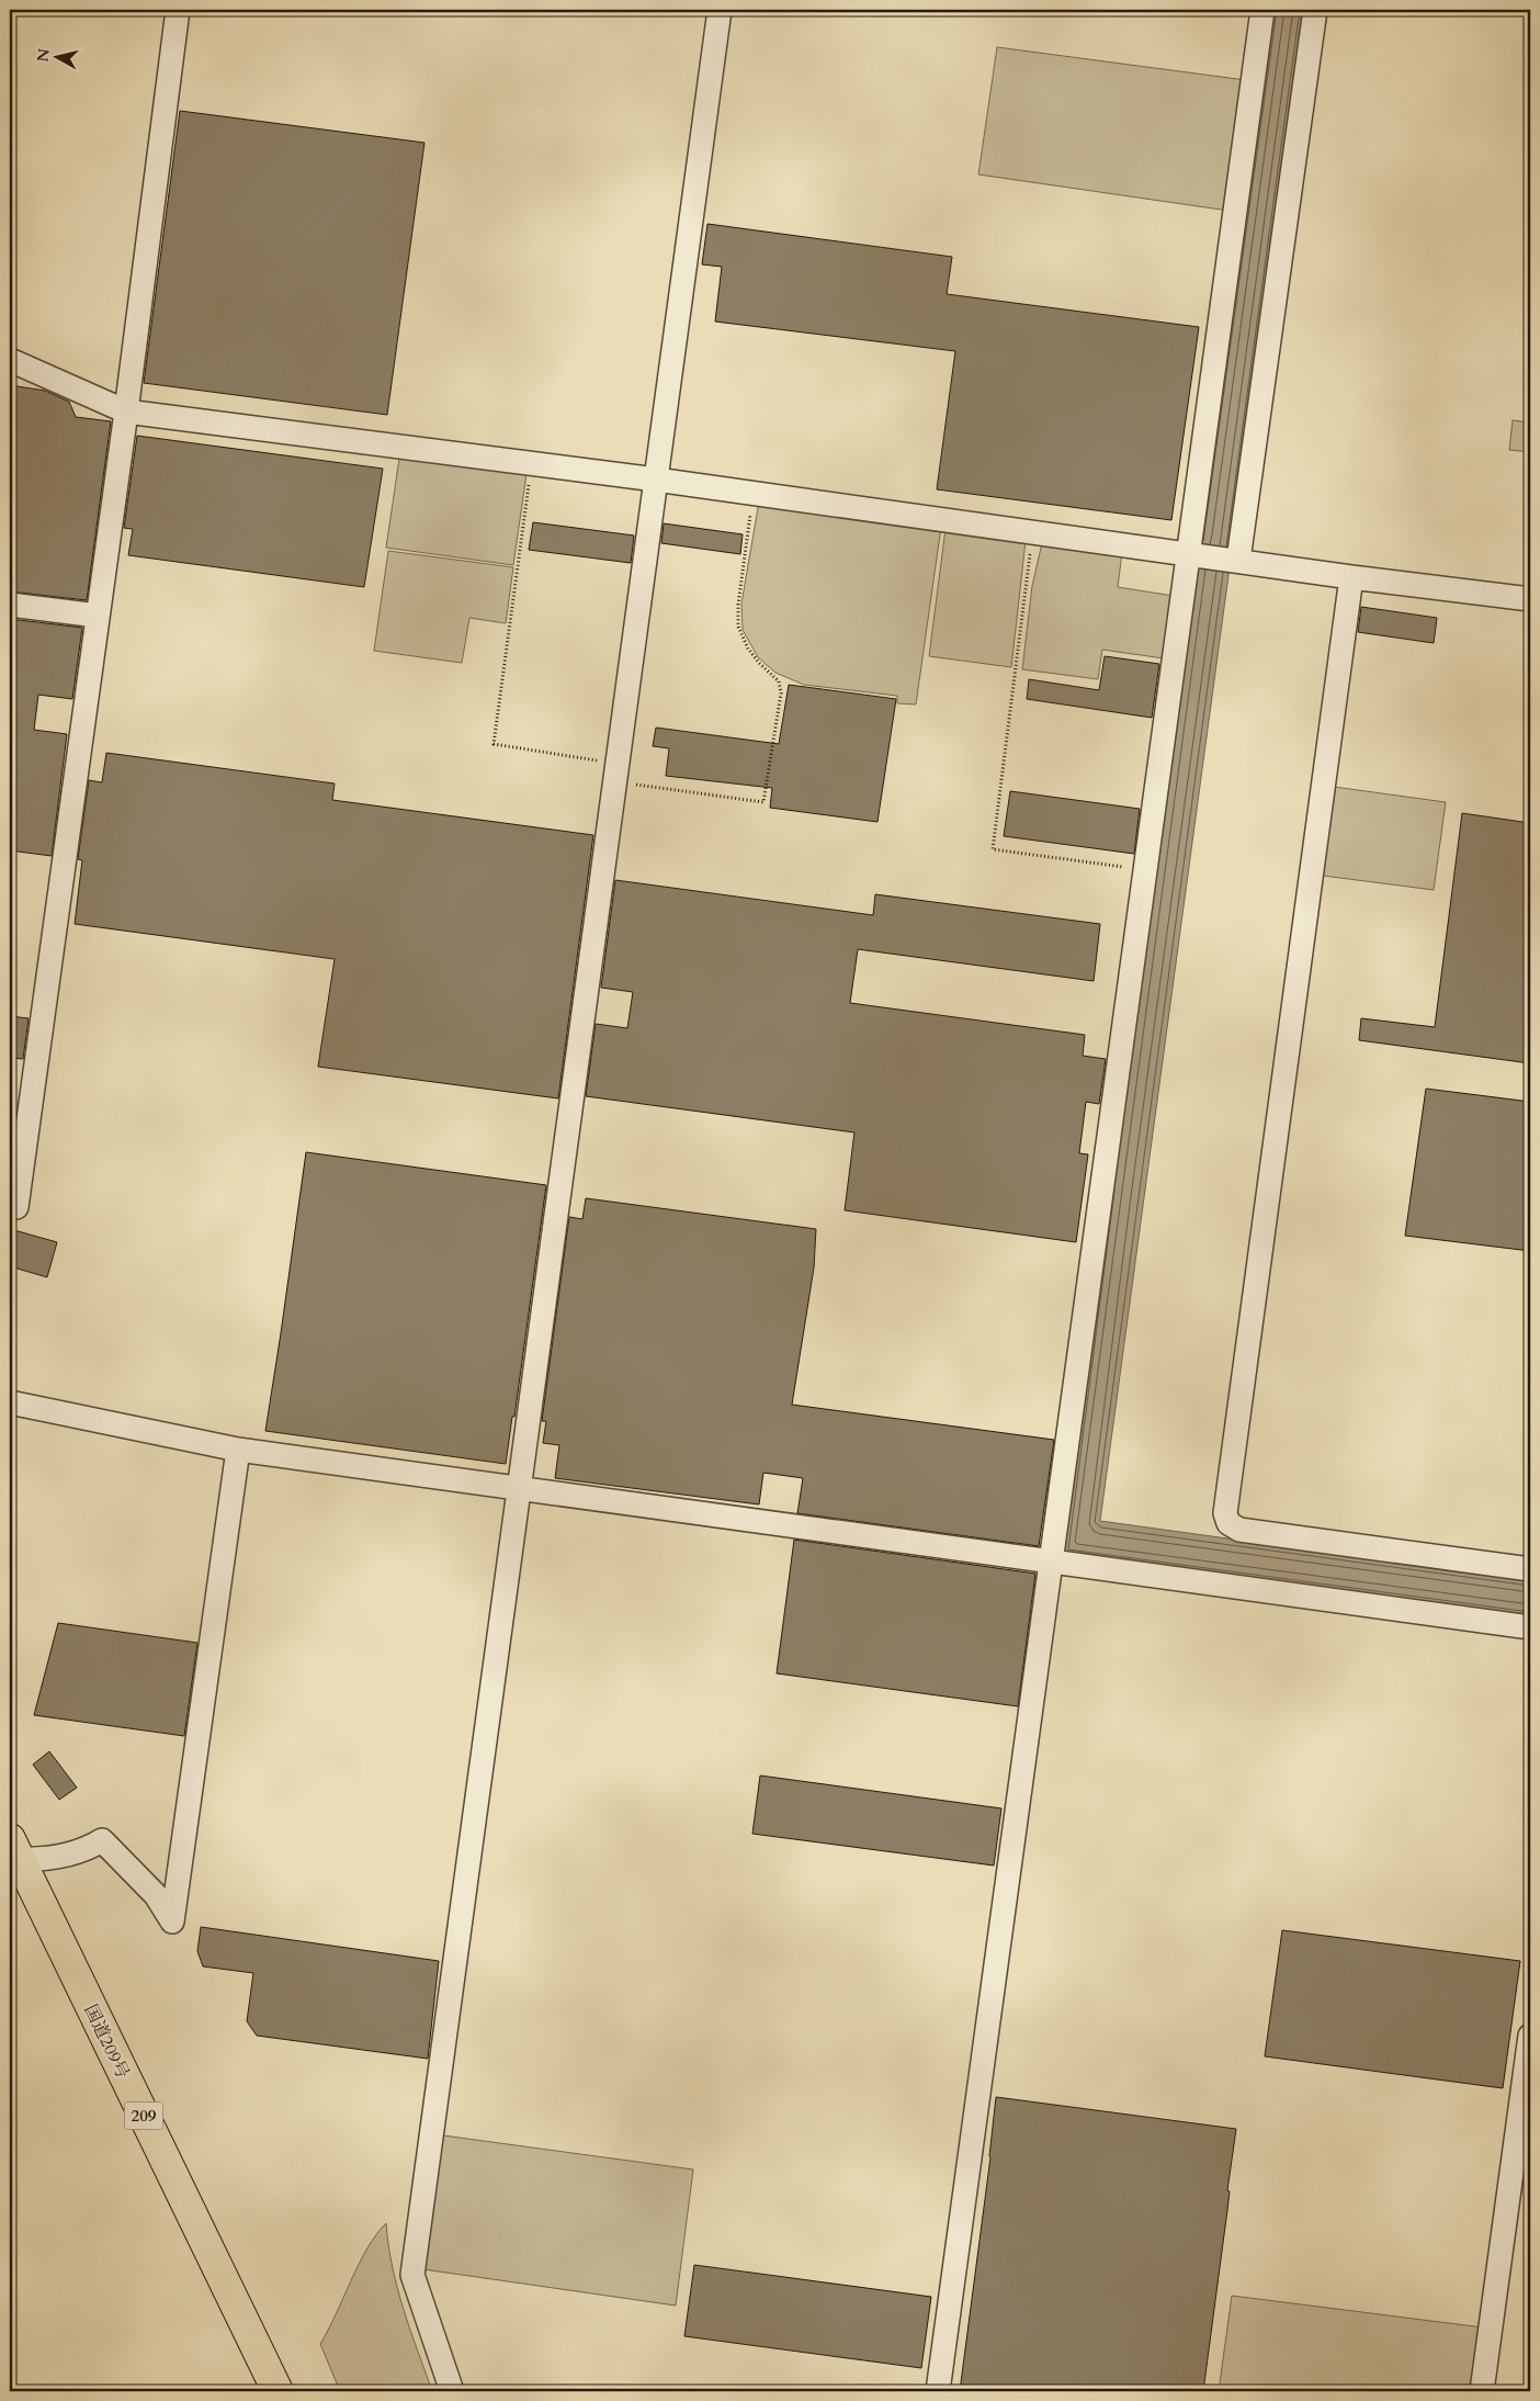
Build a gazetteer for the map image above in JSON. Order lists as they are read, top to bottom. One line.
{"streets":{"highway":["国道209号","209"]},"north":"left"}
